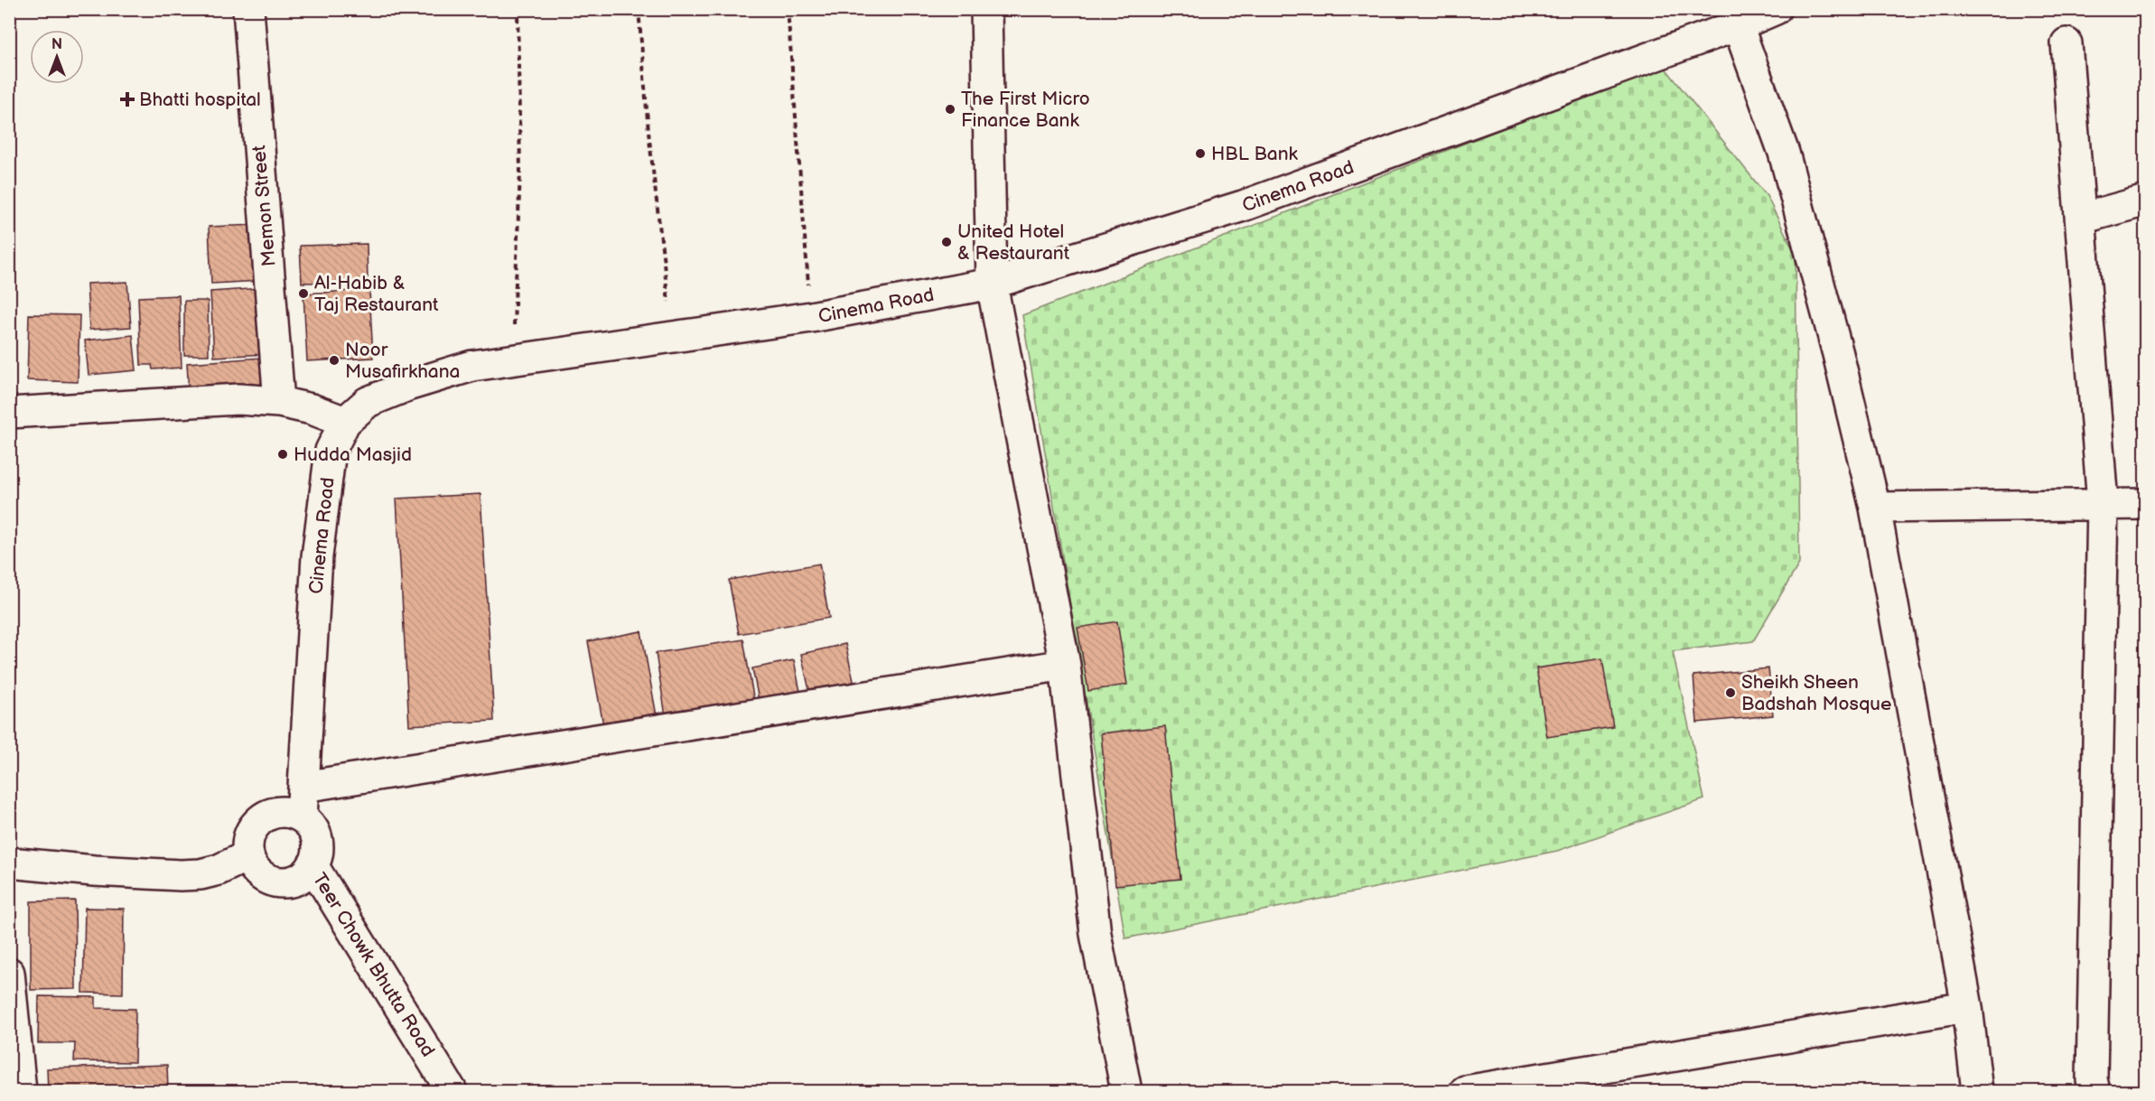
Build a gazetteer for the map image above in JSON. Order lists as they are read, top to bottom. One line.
{"streets":{"street":["Cinema Road","Memon Street","Teer Chowk Bhutta Road"]},"crossings":[["Cinema Road","Teer Chowk Bhutta Road"]],"places":{"health":["Bhatti hospital"],"other":["The First Micro Finance Bank","HBL Bank","United Hotel & Restaurant","Al-Habib & Taj Restaurant","Noor Musafirkhana","Hudda Masjid","Sheikh Sheen Badshah Mosque"]},"north":"top"}
